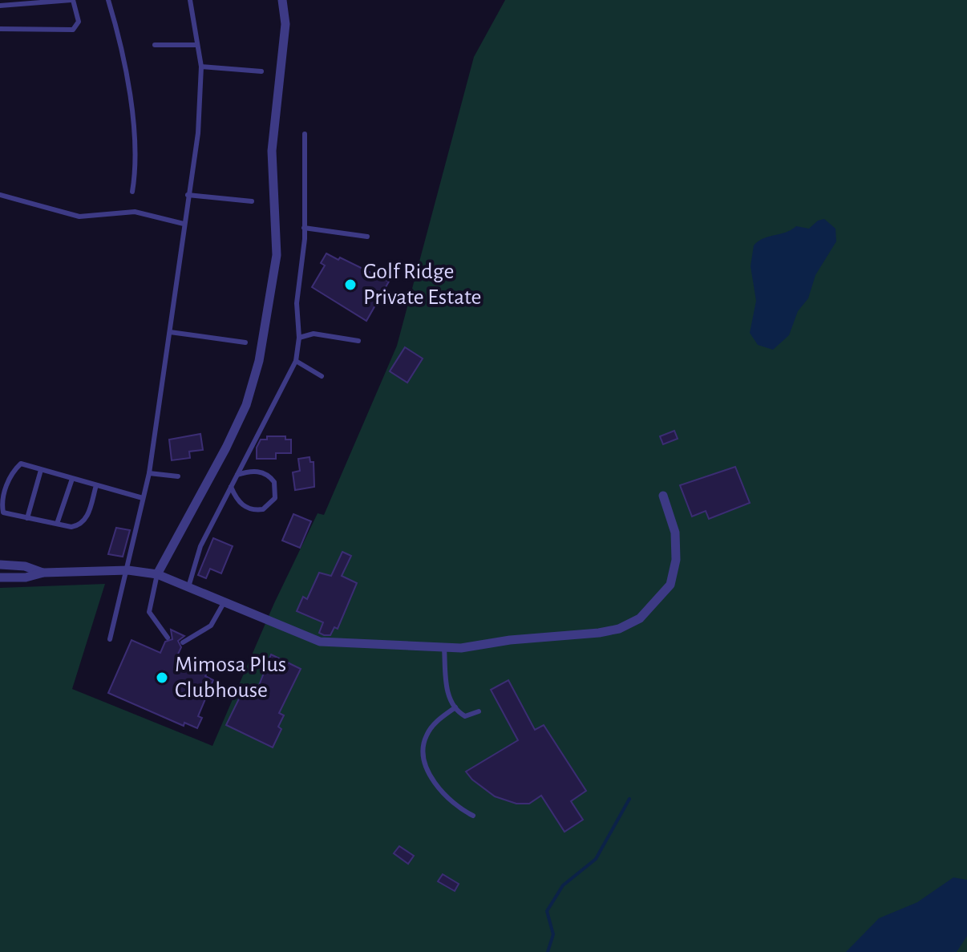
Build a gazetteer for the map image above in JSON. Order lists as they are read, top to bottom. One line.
{"places":["Golf Ridge Private Estate","Mimosa Plus Clubhouse"]}
